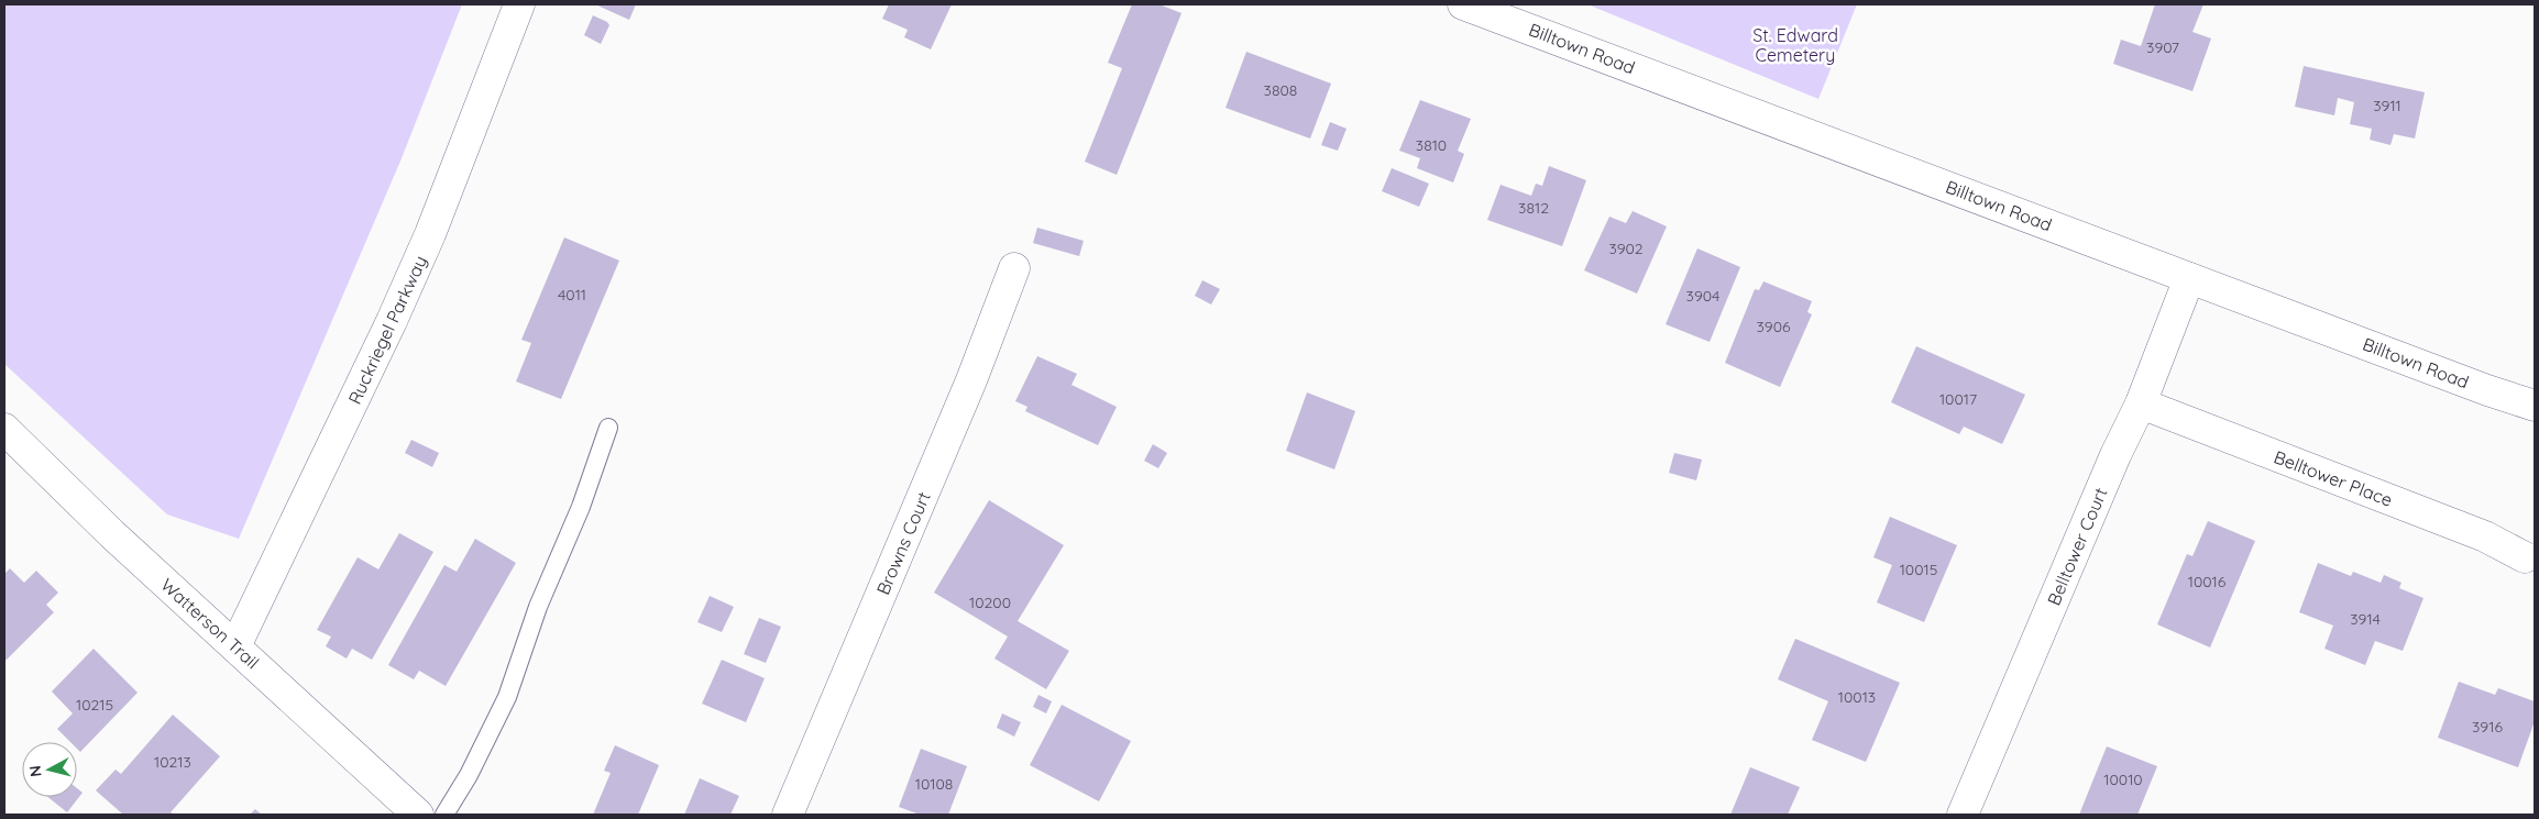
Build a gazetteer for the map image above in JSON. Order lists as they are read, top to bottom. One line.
{"streets":{"main road":["Billtown Road","Ruckriegel Parkway","Belltower Place","Browns Court","Belltower Court","Watterson Trail"]},"crossings":[["Billtown Road","Belltower Court"],["Ruckriegel Parkway","Watterson Trail"],["Belltower Place","Belltower Court"]],"parks":["St. Edward Cemetery"],"house_numbers":["3907","3808","3911","3810","3812","3902","4011","3904","3906","10017","10015","10016","10200","3914","10013","10215","3916","10213","10010","10108"],"north":"left"}
